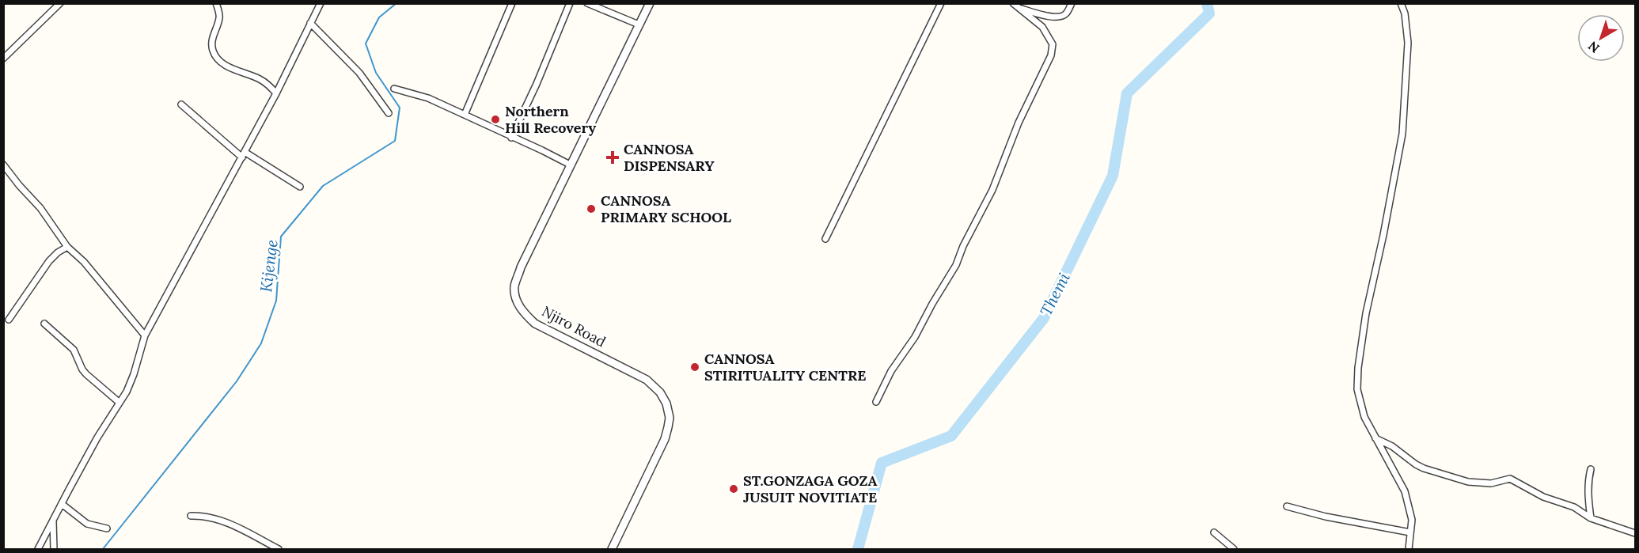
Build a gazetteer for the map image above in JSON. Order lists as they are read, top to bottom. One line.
{"streets":{"street":["Njiro Road"]},"water":["Kijenge","Themi"],"places":{"other":["Northern Hill Recovery","CANNOSA PRIMARY SCHOOL","CANNOSA STIRITUALITY CENTRE","ST.GONZAGA GOZA JUSUIT NOVITIATE"],"health":["CANNOSA DISPENSARY"]},"north":"bottom left"}
